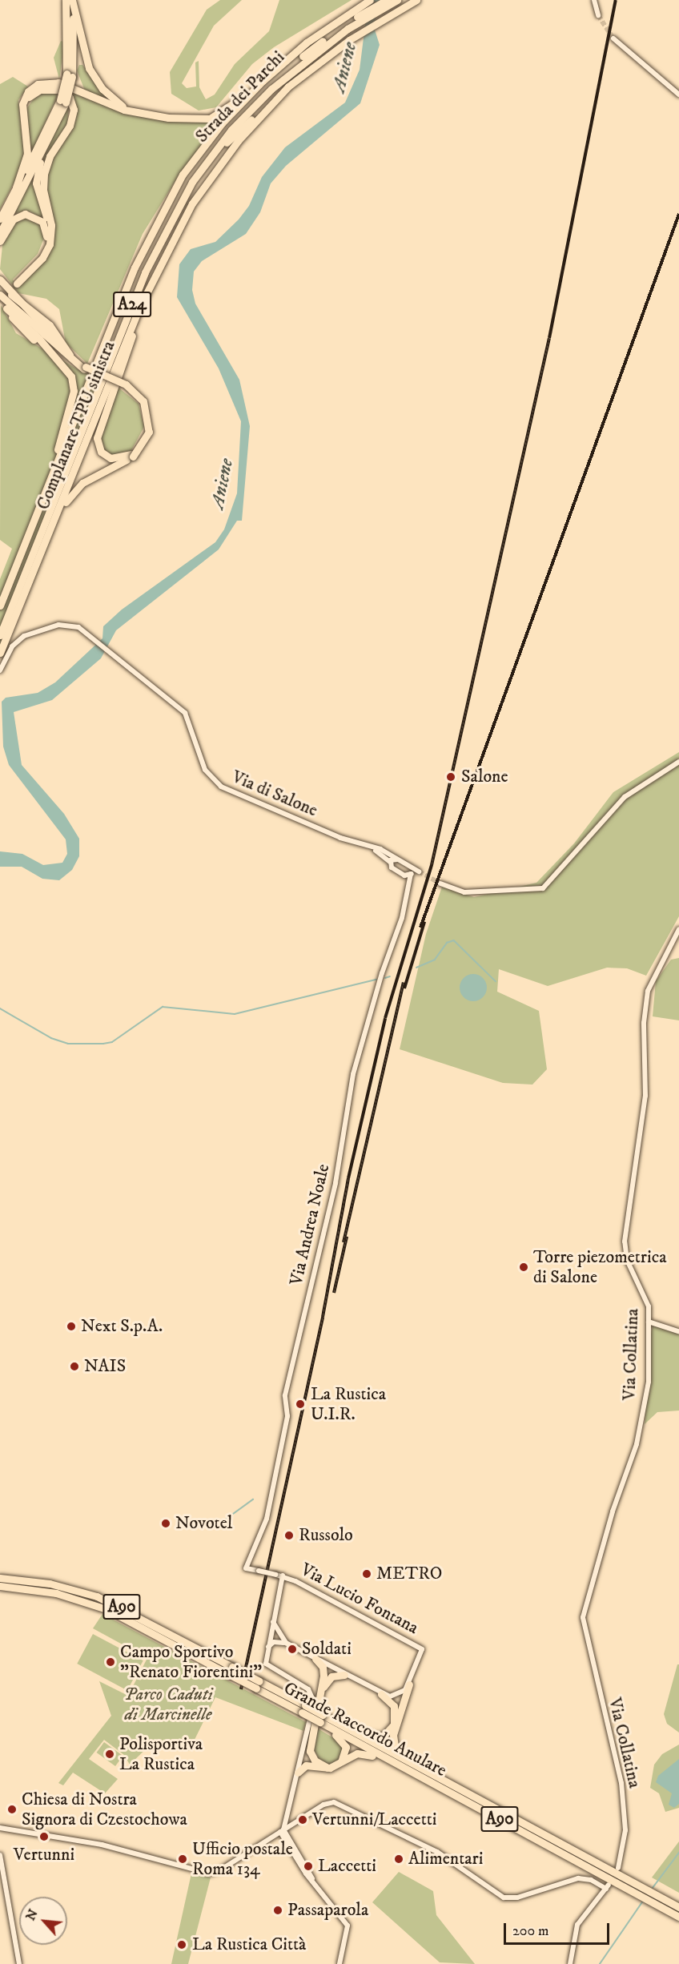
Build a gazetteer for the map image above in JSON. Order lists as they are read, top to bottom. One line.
{"streets":{"highway":["Strada dei Parchi","A24","Complanare TPU sinistra","A90","Grande Raccordo Anulare"],"street":["Via di Salone","Via Andrea Noale","Via Collatina","Via Lucio Fontana"]},"crossings":[["Via di Salone","Via Andrea Noale"],["Via Andrea Noale","Via Lucio Fontana"]],"water":["Aniene"],"parks":["Parco Caduti di Marcinelle"],"places":["Salone","Torre piezometrica di Salone","Next S.p.A.","NAIS","La Rustica U.I.R.","Novotel","Russolo","METRO","Soldati","Campo Sportivo \"Renato Fiorentini\"","Polisportiva La Rustica","Chiesa di Nostra Signora di Czestochowa","Vertunni/Laccetti","Vertunni","Ufficio postale Roma 134","Alimentari","Laccetti","Passaparola","La Rustica Città"],"scale_bar":"200 m","north":"top left"}
